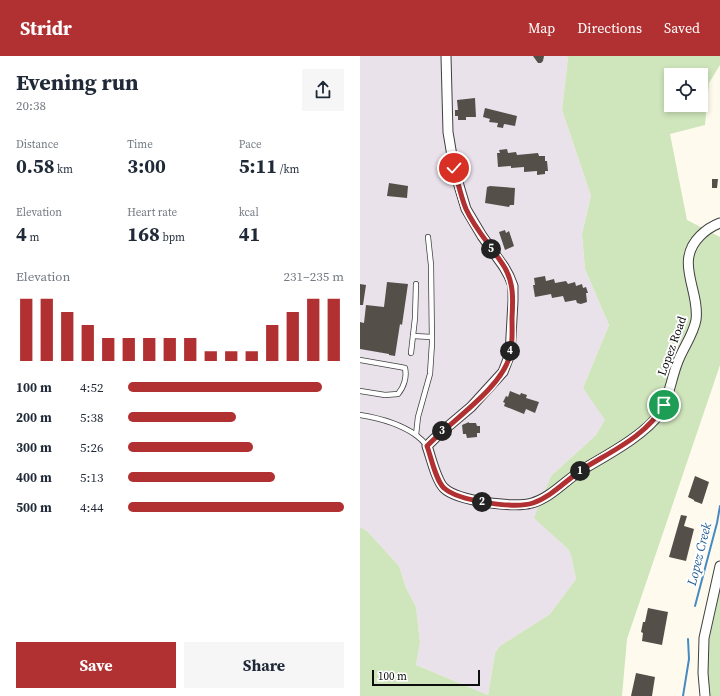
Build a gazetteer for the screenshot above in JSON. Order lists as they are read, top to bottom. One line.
{"streets":{"street":["Lopez Road"]},"water":["Lopez Creek"],"scale_bar":"100 m","page":{"header":"Stridr","nav":["Map","Directions","Saved"],"heading":["Evening run","20:38"],"stats":[["Distance","0.58 km"],["Time","3:00"],["Pace","5:11 /km"],["Elevation","4 m"],["Heart rate","168 bpm"],["kcal","41"]],"pins":["5","4","3","1","2"],"chart":["Elevation","231–235 m"],"list":[{"name":"100 m","note":"4:52"},{"name":"200 m","note":"5:38"},{"name":"300 m","note":"5:26"},{"name":"400 m","note":"5:13"},{"name":"500 m","note":"4:44"}],"buttons":["Save","Share"],"scale":"100 m"}}
